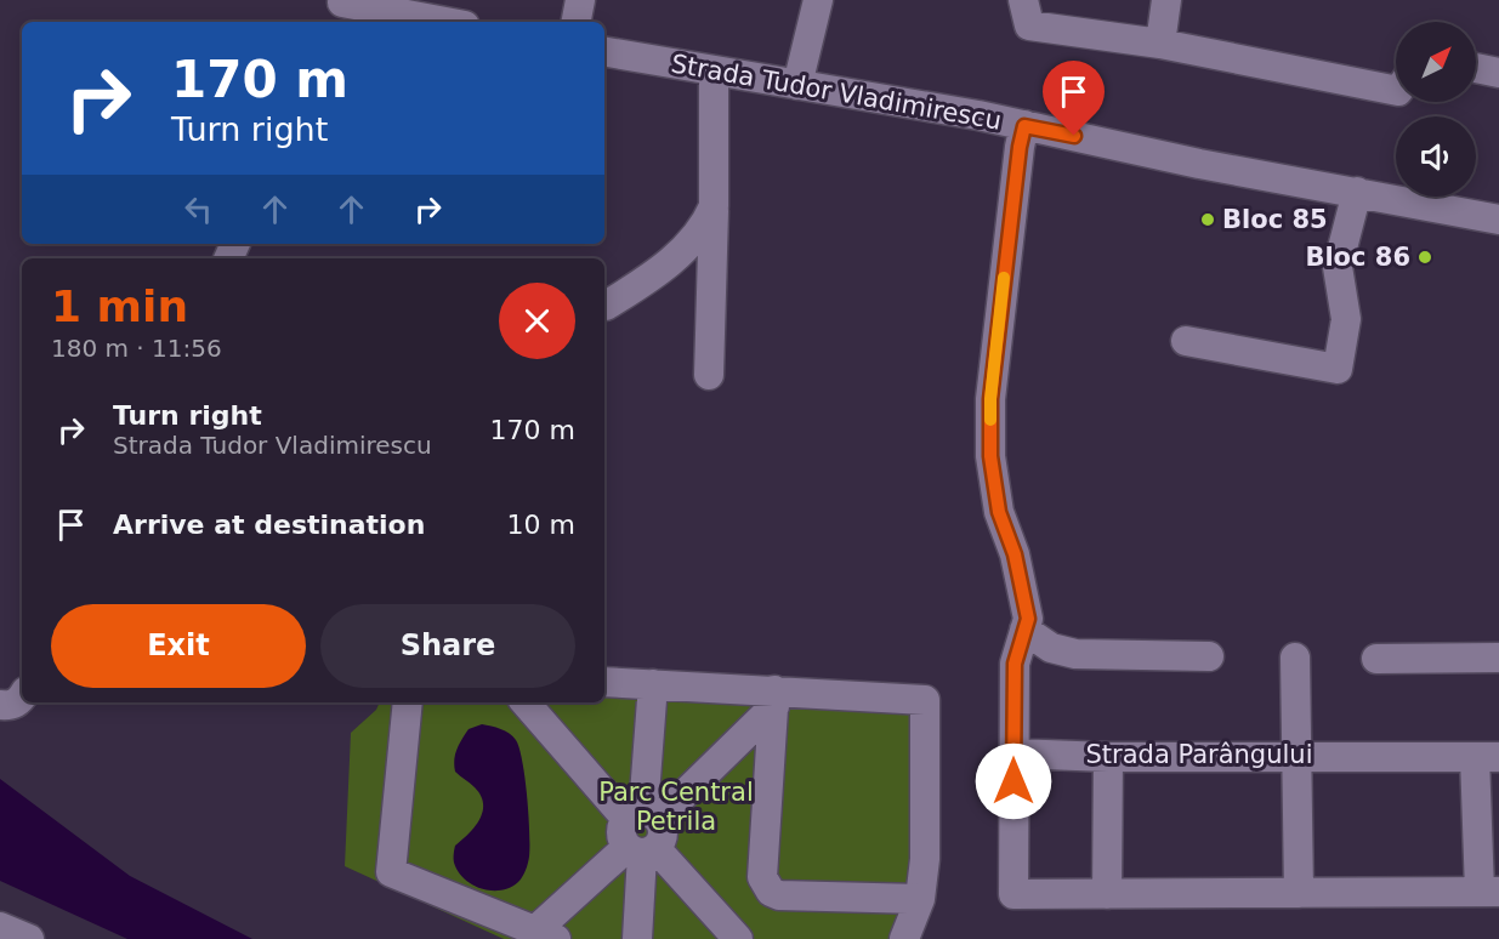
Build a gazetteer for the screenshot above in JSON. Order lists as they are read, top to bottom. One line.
{"streets":{"street":["Strada Tudor Vladimirescu","Strada Parângului"]},"parks":["Parc Central Petrila"],"places":["Bloc 85","Bloc 86"],"north":"top right","page":{"turn":["170 m","Turn right"],"heading":["1 min","180 m · 11:56"],"list":[{"name":"Turn right","note":"Strada Tudor Vladimirescu","value":"170 m"},{"name":"Arrive at destination","value":"10 m"}],"buttons":["Exit","Share"]}}
